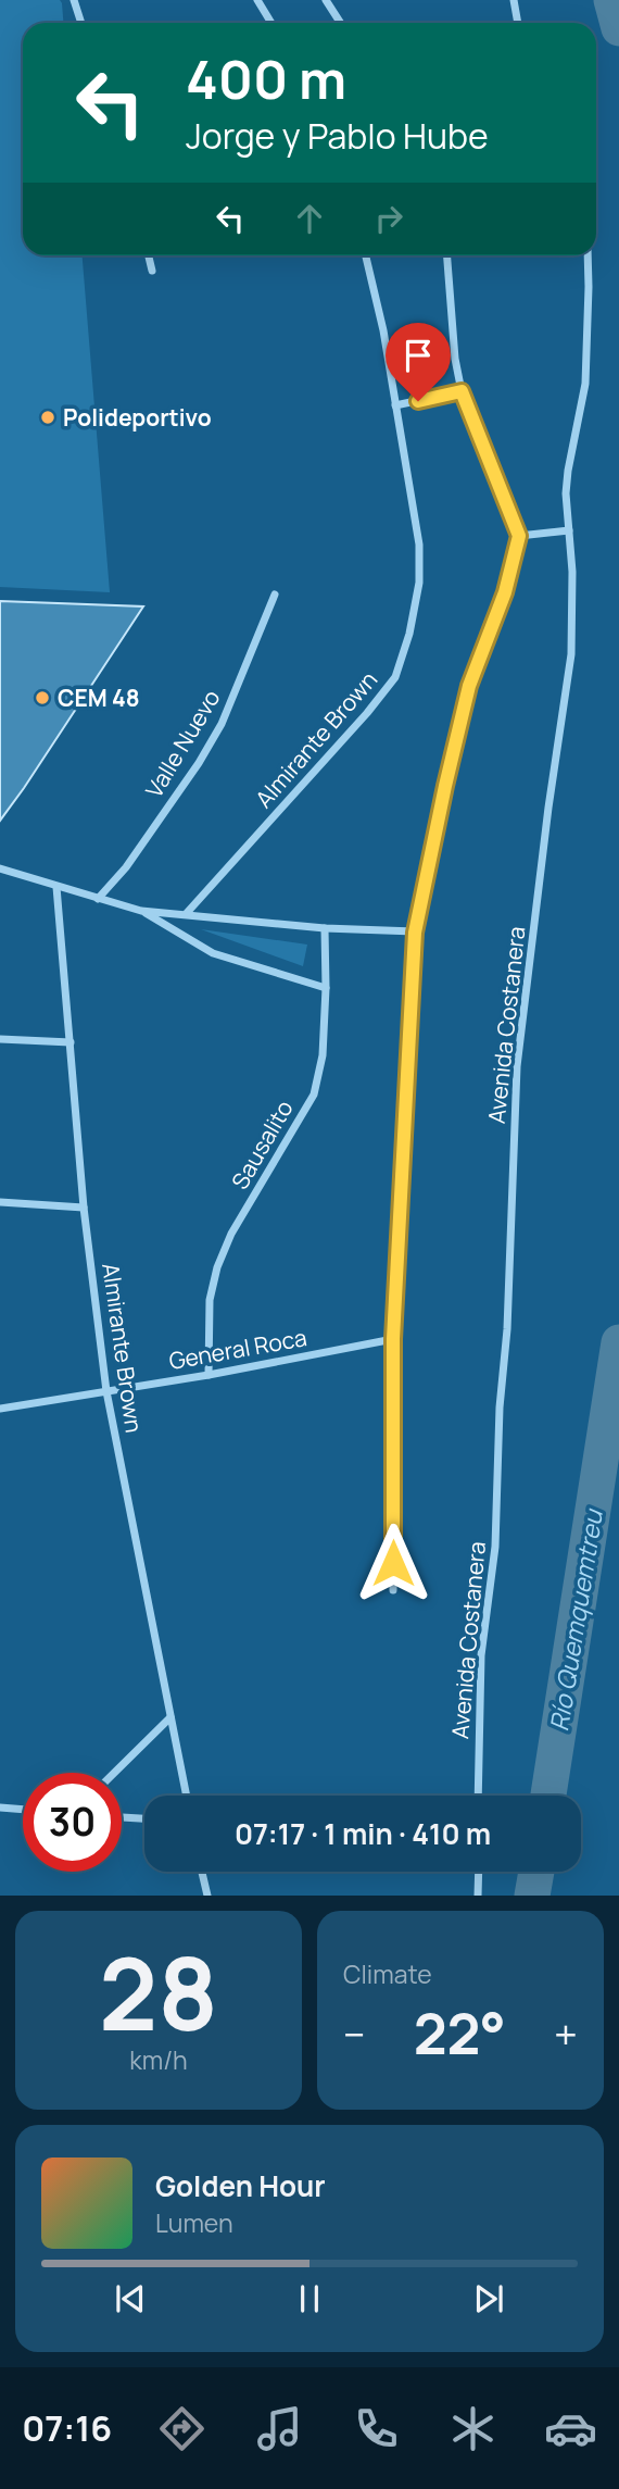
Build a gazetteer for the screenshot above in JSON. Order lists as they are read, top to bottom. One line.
{"streets":{"street":["Almirante Brown","Valle Nuevo","Avenida Costanera","Sausalito","General Roca"]},"crossings":[["Almirante Brown","General Roca"],["Sausalito","General Roca"]],"water":["Río Quemquemtreu"],"places":["Polideportivo","CEM 48"],"page":{"turn":["400 m","Jorge y Pablo Hube"],"limit":"30","trip":"07:17 · 1 min · 410 m","tile":[["28","km/h"],"Climate"],"heat":["−","22°","+"],"song":["Golden Hour","Lumen"],"tabs":"07:16"}}
